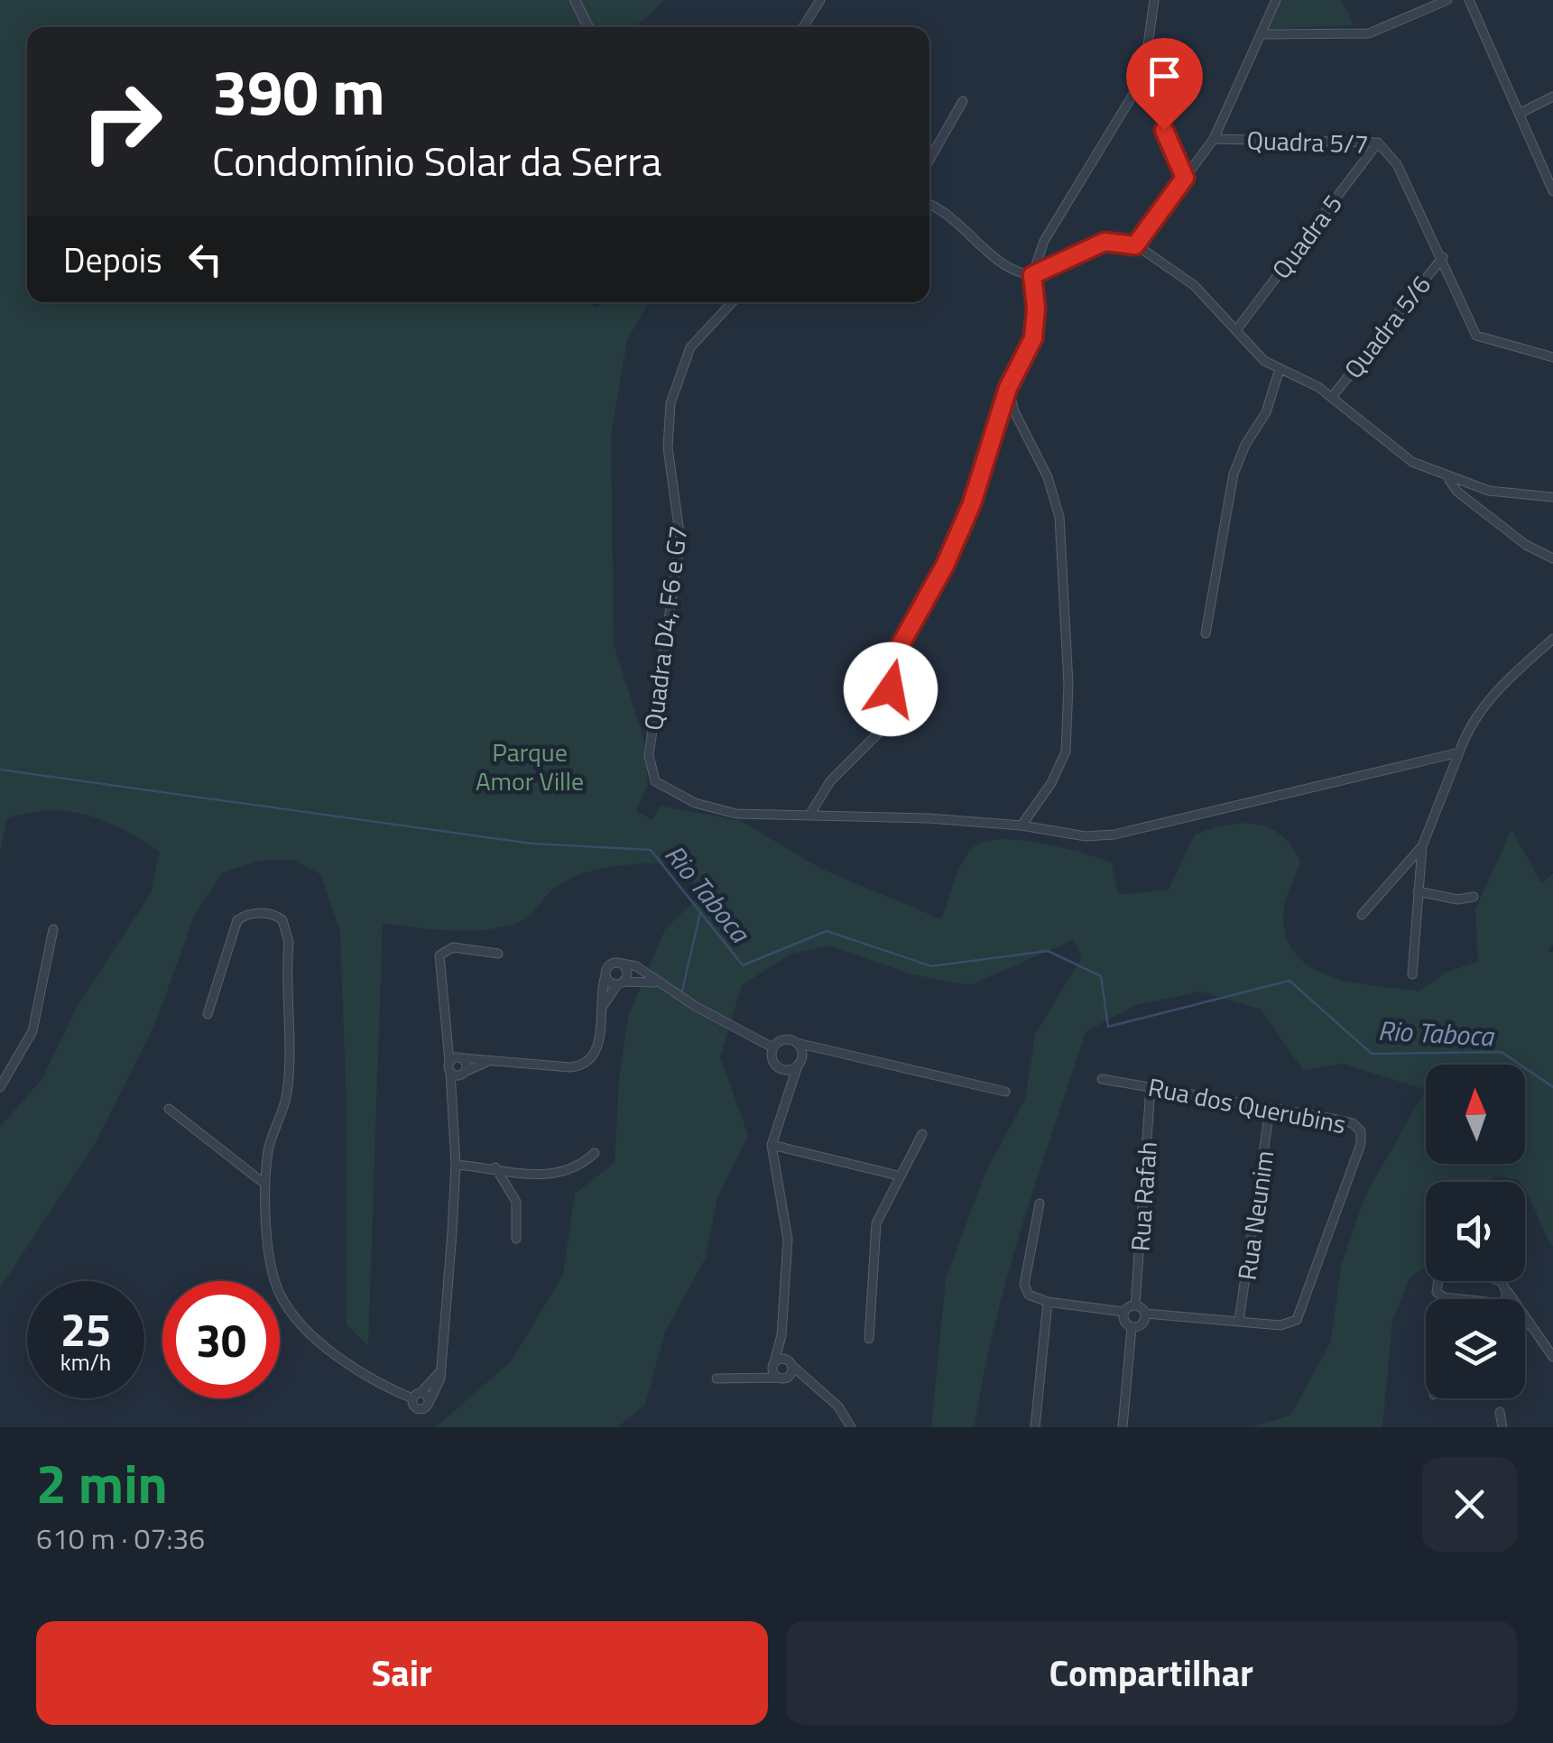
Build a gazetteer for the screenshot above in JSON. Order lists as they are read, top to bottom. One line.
{"streets":{"street":["Quadra 5/7","Quadra 5","Quadra 5/6","Quadra D4, F6 e G7","Rua dos Querubins","Rua Rafah","Rua Neunim"]},"crossings":[["Quadra 5/7","Quadra 5"],["Quadra 5/7","Quadra 5/6"],["Rua dos Querubins","Rua Rafah"],["Rua dos Querubins","Rua Neunim"]],"water":["Rio Taboca"],"parks":["Parque Amor Ville"],"north":"top","page":{"turn":["390 m","Condomínio Solar da Serra"],"then":"Depois","speed":"25 km/h","limit":"30","heading":["2 min","610 m · 07:36"],"buttons":["Sair","Compartilhar"]}}
